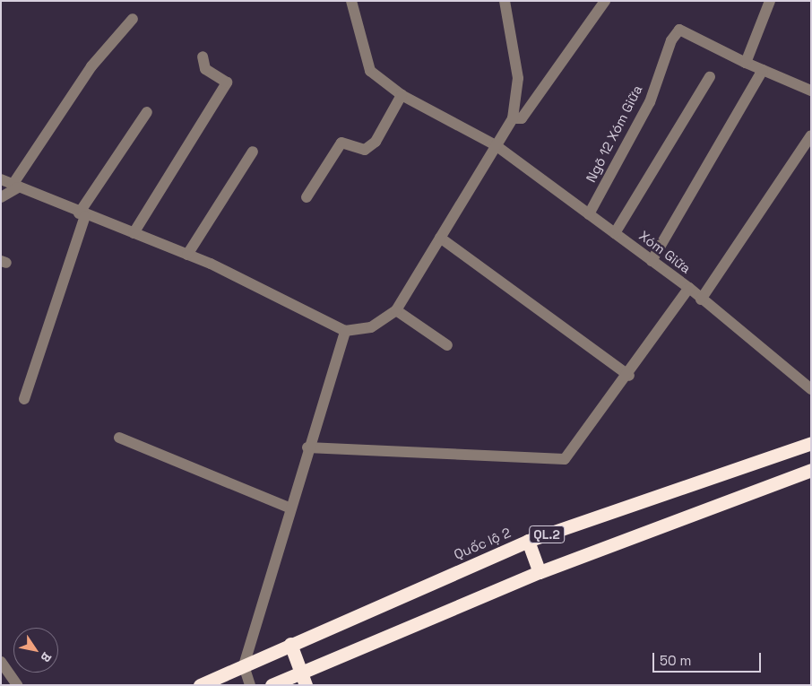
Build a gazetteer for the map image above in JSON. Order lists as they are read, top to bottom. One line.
{"streets":{"highway":["QL.2","Quốc lộ 2"],"street":["Ngõ 12 Xóm Giữa","Xóm Giữa"]},"crossings":[["Ngõ 12 Xóm Giữa","Xóm Giữa"]],"scale_bar":"50 m","north":"bottom right"}
